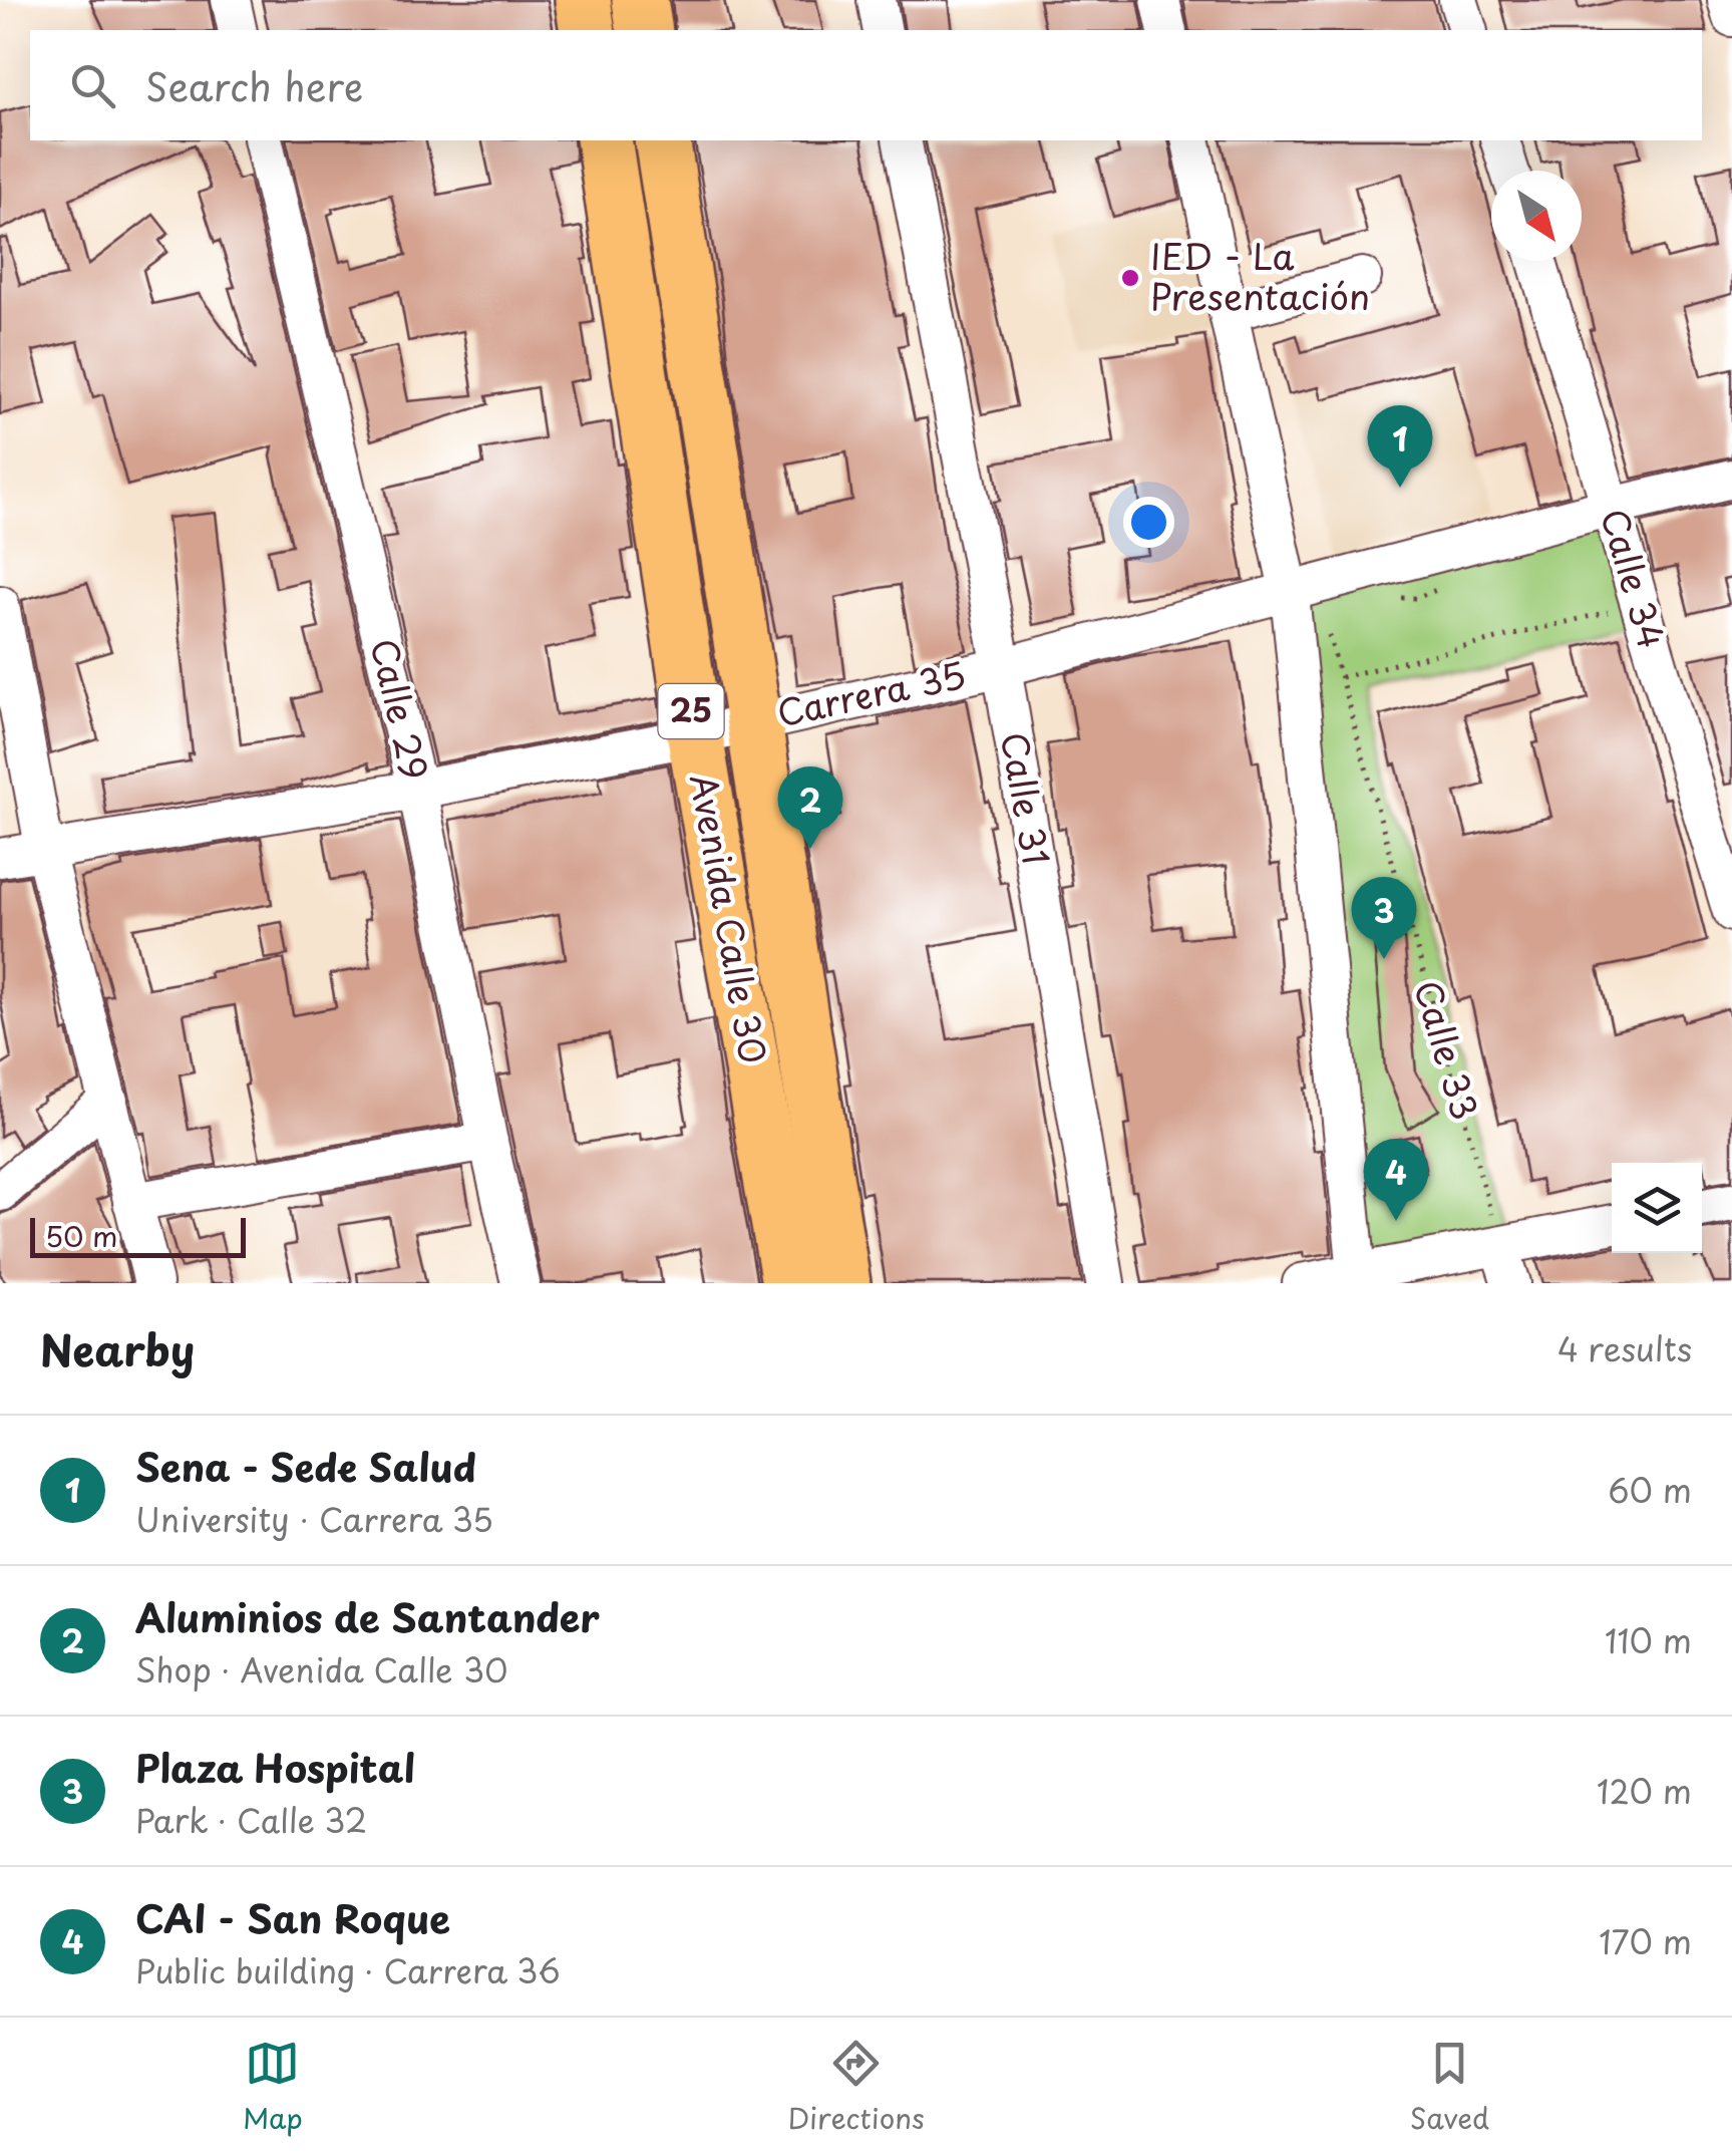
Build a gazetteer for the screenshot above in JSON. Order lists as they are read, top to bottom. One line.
{"streets":{"highway":["25","Avenida Calle 30"],"street":["Calle 34","Carrera 35","Calle 29","Calle 31"],"path":["Calle 33"]},"crossings":[["Calle 34","Carrera 35"],["Carrera 35","Calle 29"],["Carrera 35","Calle 31"],["Carrera 35","Avenida Calle 30"],["Carrera 35","Calle 33"]],"places":["IED - La Presentación"],"scale_bar":"50 m","north":"bottom right","page":{"search":"Search here","pins":["1","2","3","4"],"scale":"50 m","heading":["Nearby","4 results"],"list":[{"mark":"1","name":"Sena - Sede Salud","note":"University · Carrera 35","value":"60 m"},{"mark":"2","name":"Aluminios de Santander","note":"Shop · Avenida Calle 30","value":"110 m"},{"mark":"3","name":"Plaza Hospital","note":"Park · Calle 32","value":"120 m"},{"mark":"4","name":"CAI - San Roque","note":"Public building · Carrera 36","value":"170 m"}],"nav":["Map","Directions","Saved"]}}
